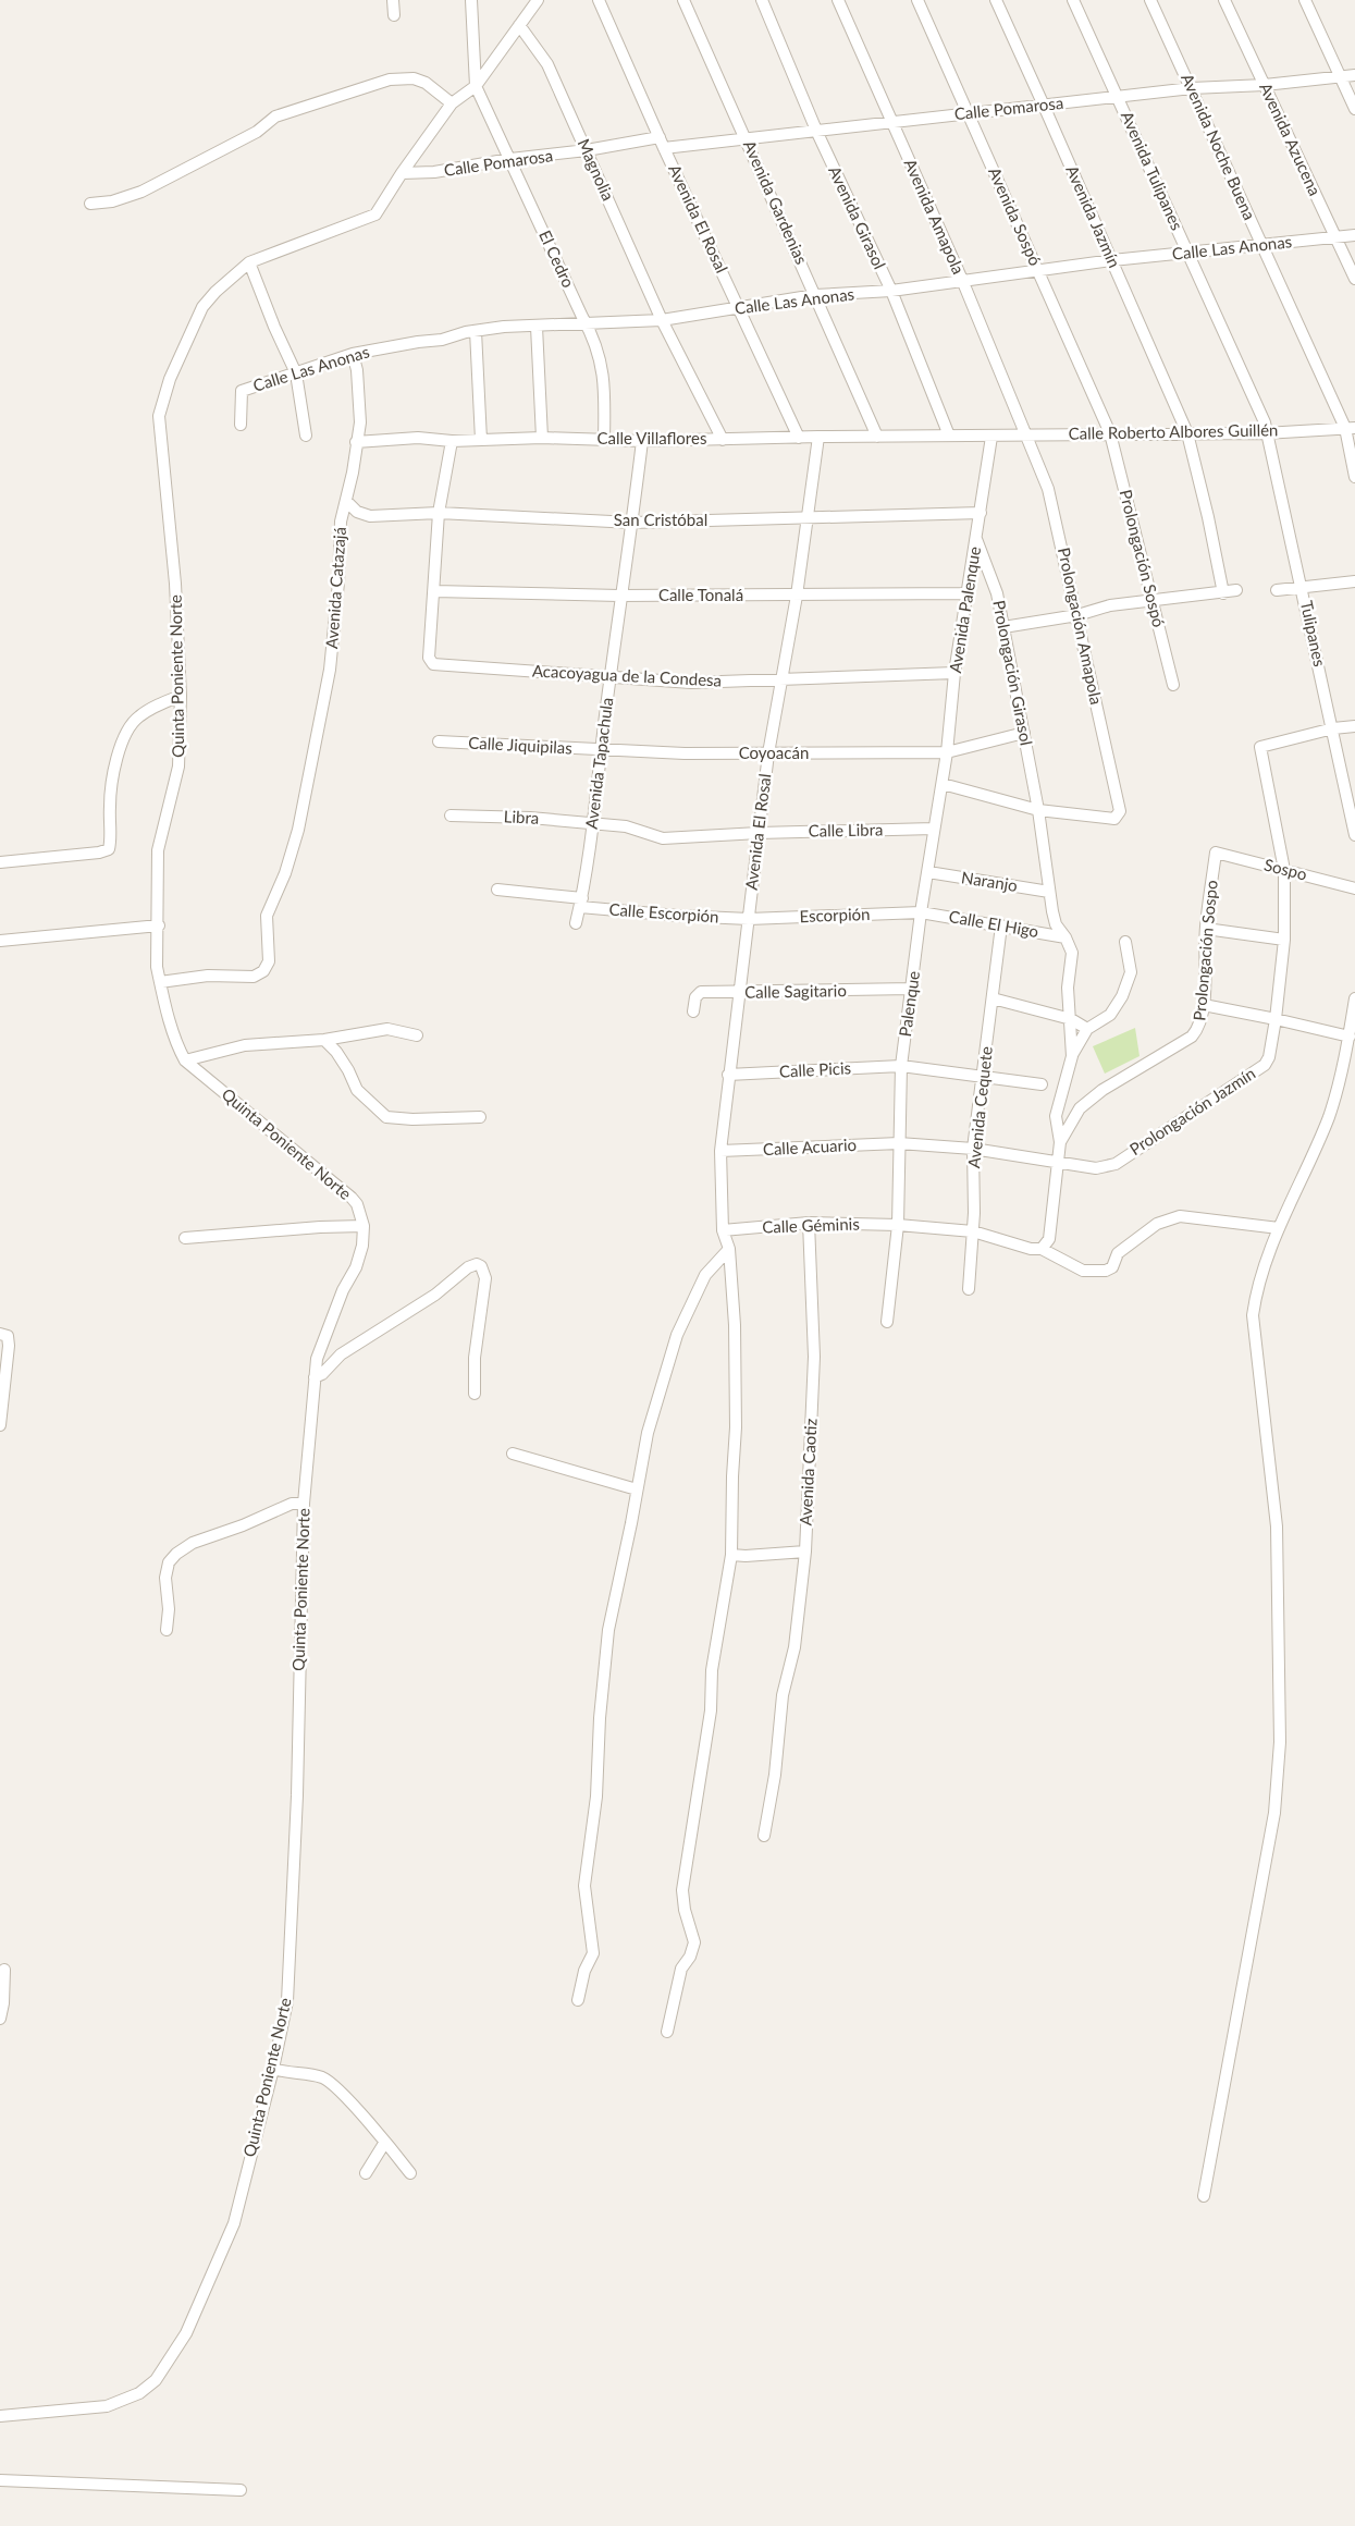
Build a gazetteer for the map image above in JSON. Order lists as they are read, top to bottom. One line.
{"streets":{"street":["Calle Pomarosa","Avenida Azucena","Avenida Noche Buena","Magnolia","Avenida Tulipanes","Avenida Gardenias","Avenida Amapola","Avenida Sospó","Avenida Jazmín","Avenida Girasol","Avenida El Rosal","Calle Las Anonas","El Cedro","Calle Roberto Albores Guillén","Calle Villaflores","San Cristóbal","Prolongación Sospó","Avenida Catazajá","Calle Tonalá","Avenida Palenque","Prolongación Amapola","Tulipanes","Prolongación Girasol","Quinta Poniente Norte","Acacoyagua de la Condesa","Calle Jiquipilas","Coyoacán","Avenida Tapachula","Libra","Calle Libra","Sospo","Naranjo","Calle Escorpión","Escorpión","Calle El Higo","Prolongación Sospo","Calle Sagitario","Palenque","Calle Picis","Avenida Cequete","Prolongación Jazmín","Calle Acuario","Calle Géminis","Avenida Caotiz"]},"crossings":[["Calle Pomarosa","Avenida Azucena"],["Calle Pomarosa","Avenida Noche Buena"],["Calle Pomarosa","Magnolia"],["Calle Pomarosa","Avenida Tulipanes"],["Calle Pomarosa","Avenida Gardenias"],["Calle Pomarosa","Avenida Amapola"],["Calle Pomarosa","Avenida Sospó"],["Calle Pomarosa","Avenida Jazmín"],["Calle Pomarosa","Avenida Girasol"],["Calle Pomarosa","Avenida El Rosal"],["Calle Pomarosa","El Cedro"],["Calle Pomarosa","Quinta Poniente Norte"],["Avenida Azucena","Calle Las Anonas"],["Avenida Noche Buena","Calle Las Anonas"],["Avenida Noche Buena","Calle Roberto Albores Guillén"],["Magnolia","Calle Las Anonas"],["Magnolia","Calle Villaflores"],["Magnolia","Quinta Poniente Norte"],["Avenida Tulipanes","Calle Las Anonas"],["Avenida Tulipanes","Calle Roberto Albores Guillén"],["Avenida Tulipanes","Tulipanes"],["Avenida Gardenias","Calle Las Anonas"],["Avenida Gardenias","Calle Villaflores"],["Avenida Amapola","Calle Las Anonas"],["Avenida Amapola","Calle Roberto Albores Guillén"],["Avenida Amapola","Prolongación Amapola"],["Avenida Sospó","Calle Las Anonas"],["Avenida Sospó","Calle Roberto Albores Guillén"],["Avenida Sospó","Prolongación Sospó"],["Avenida Jazmín","Calle Las Anonas"],["Avenida Jazmín","Calle Roberto Albores Guillén"],["Avenida Girasol","Calle Las Anonas"],["Avenida Girasol","Calle Roberto Albores Guillén"],["Avenida Girasol","Calle Villaflores"],["Avenida El Rosal","Calle Las Anonas"],["Avenida El Rosal","Calle Villaflores"],["Avenida El Rosal","San Cristóbal"],["Avenida El Rosal","Calle Tonalá"],["Avenida El Rosal","Acacoyagua de la Condesa"],["Avenida El Rosal","Coyoacán"],["Avenida El Rosal","Libra"],["Avenida El Rosal","Calle Libra"],["Avenida El Rosal","Calle Escorpión"],["Avenida El Rosal","Escorpión"],["Avenida El Rosal","Calle Sagitario"],["Avenida El Rosal","Calle Picis"],["Avenida El Rosal","Calle Acuario"],["Avenida El Rosal","Calle Géminis"],["Calle Las Anonas","El Cedro"],["Calle Las Anonas","Avenida Catazajá"],["El Cedro","Calle Villaflores"],["El Cedro","Quinta Poniente Norte"],["Calle Roberto Albores Guillén","Calle Villaflores"],["Calle Roberto Albores Guillén","Prolongación Sospó"],["Calle Roberto Albores Guillén","Avenida Palenque"],["Calle Roberto Albores Guillén","Prolongación Amapola"],["Calle Roberto Albores Guillén","Tulipanes"],["Calle Villaflores","Avenida Catazajá"],["Calle Villaflores","Avenida Tapachula"],["San Cristóbal","Avenida Catazajá"],["San Cristóbal","Avenida Palenque"],["San Cristóbal","Avenida Tapachula"],["Avenida Catazajá","Quinta Poniente Norte"],["Calle Tonalá","Avenida Palenque"],["Calle Tonalá","Acacoyagua de la Condesa"],["Calle Tonalá","Avenida Tapachula"],["Avenida Palenque","Prolongación Girasol"],["Avenida Palenque","Acacoyagua de la Condesa"],["Avenida Palenque","Coyoacán"],["Avenida Palenque","Palenque"],["Prolongación Amapola","Prolongación Girasol"],["Tulipanes","Prolongación Jazmín"],["Prolongación Girasol","Coyoacán"],["Prolongación Girasol","Naranjo"],["Prolongación Girasol","Calle El Higo"],["Acacoyagua de la Condesa","Avenida Tapachula"],["Calle Jiquipilas","Coyoacán"],["Calle Jiquipilas","Avenida Tapachula"],["Coyoacán","Avenida Tapachula"],["Avenida Tapachula","Libra"],["Avenida Tapachula","Calle Escorpión"],["Libra","Calle Libra"],["Calle Libra","Palenque"],["Sospo","Prolongación Sospo"],["Sospo","Prolongación Jazmín"],["Naranjo","Palenque"],["Calle Escorpión","Escorpión"],["Escorpión","Calle El Higo"],["Escorpión","Palenque"],["Calle El Higo","Palenque"],["Calle El Higo","Avenida Cequete"],["Calle Sagitario","Palenque"],["Palenque","Calle Picis"],["Palenque","Calle Acuario"],["Palenque","Calle Géminis"],["Calle Picis","Avenida Cequete"],["Avenida Cequete","Prolongación Jazmín"],["Avenida Cequete","Calle Acuario"],["Avenida Cequete","Calle Géminis"],["Prolongación Jazmín","Calle Acuario"],["Calle Géminis","Avenida Caotiz"]]}
